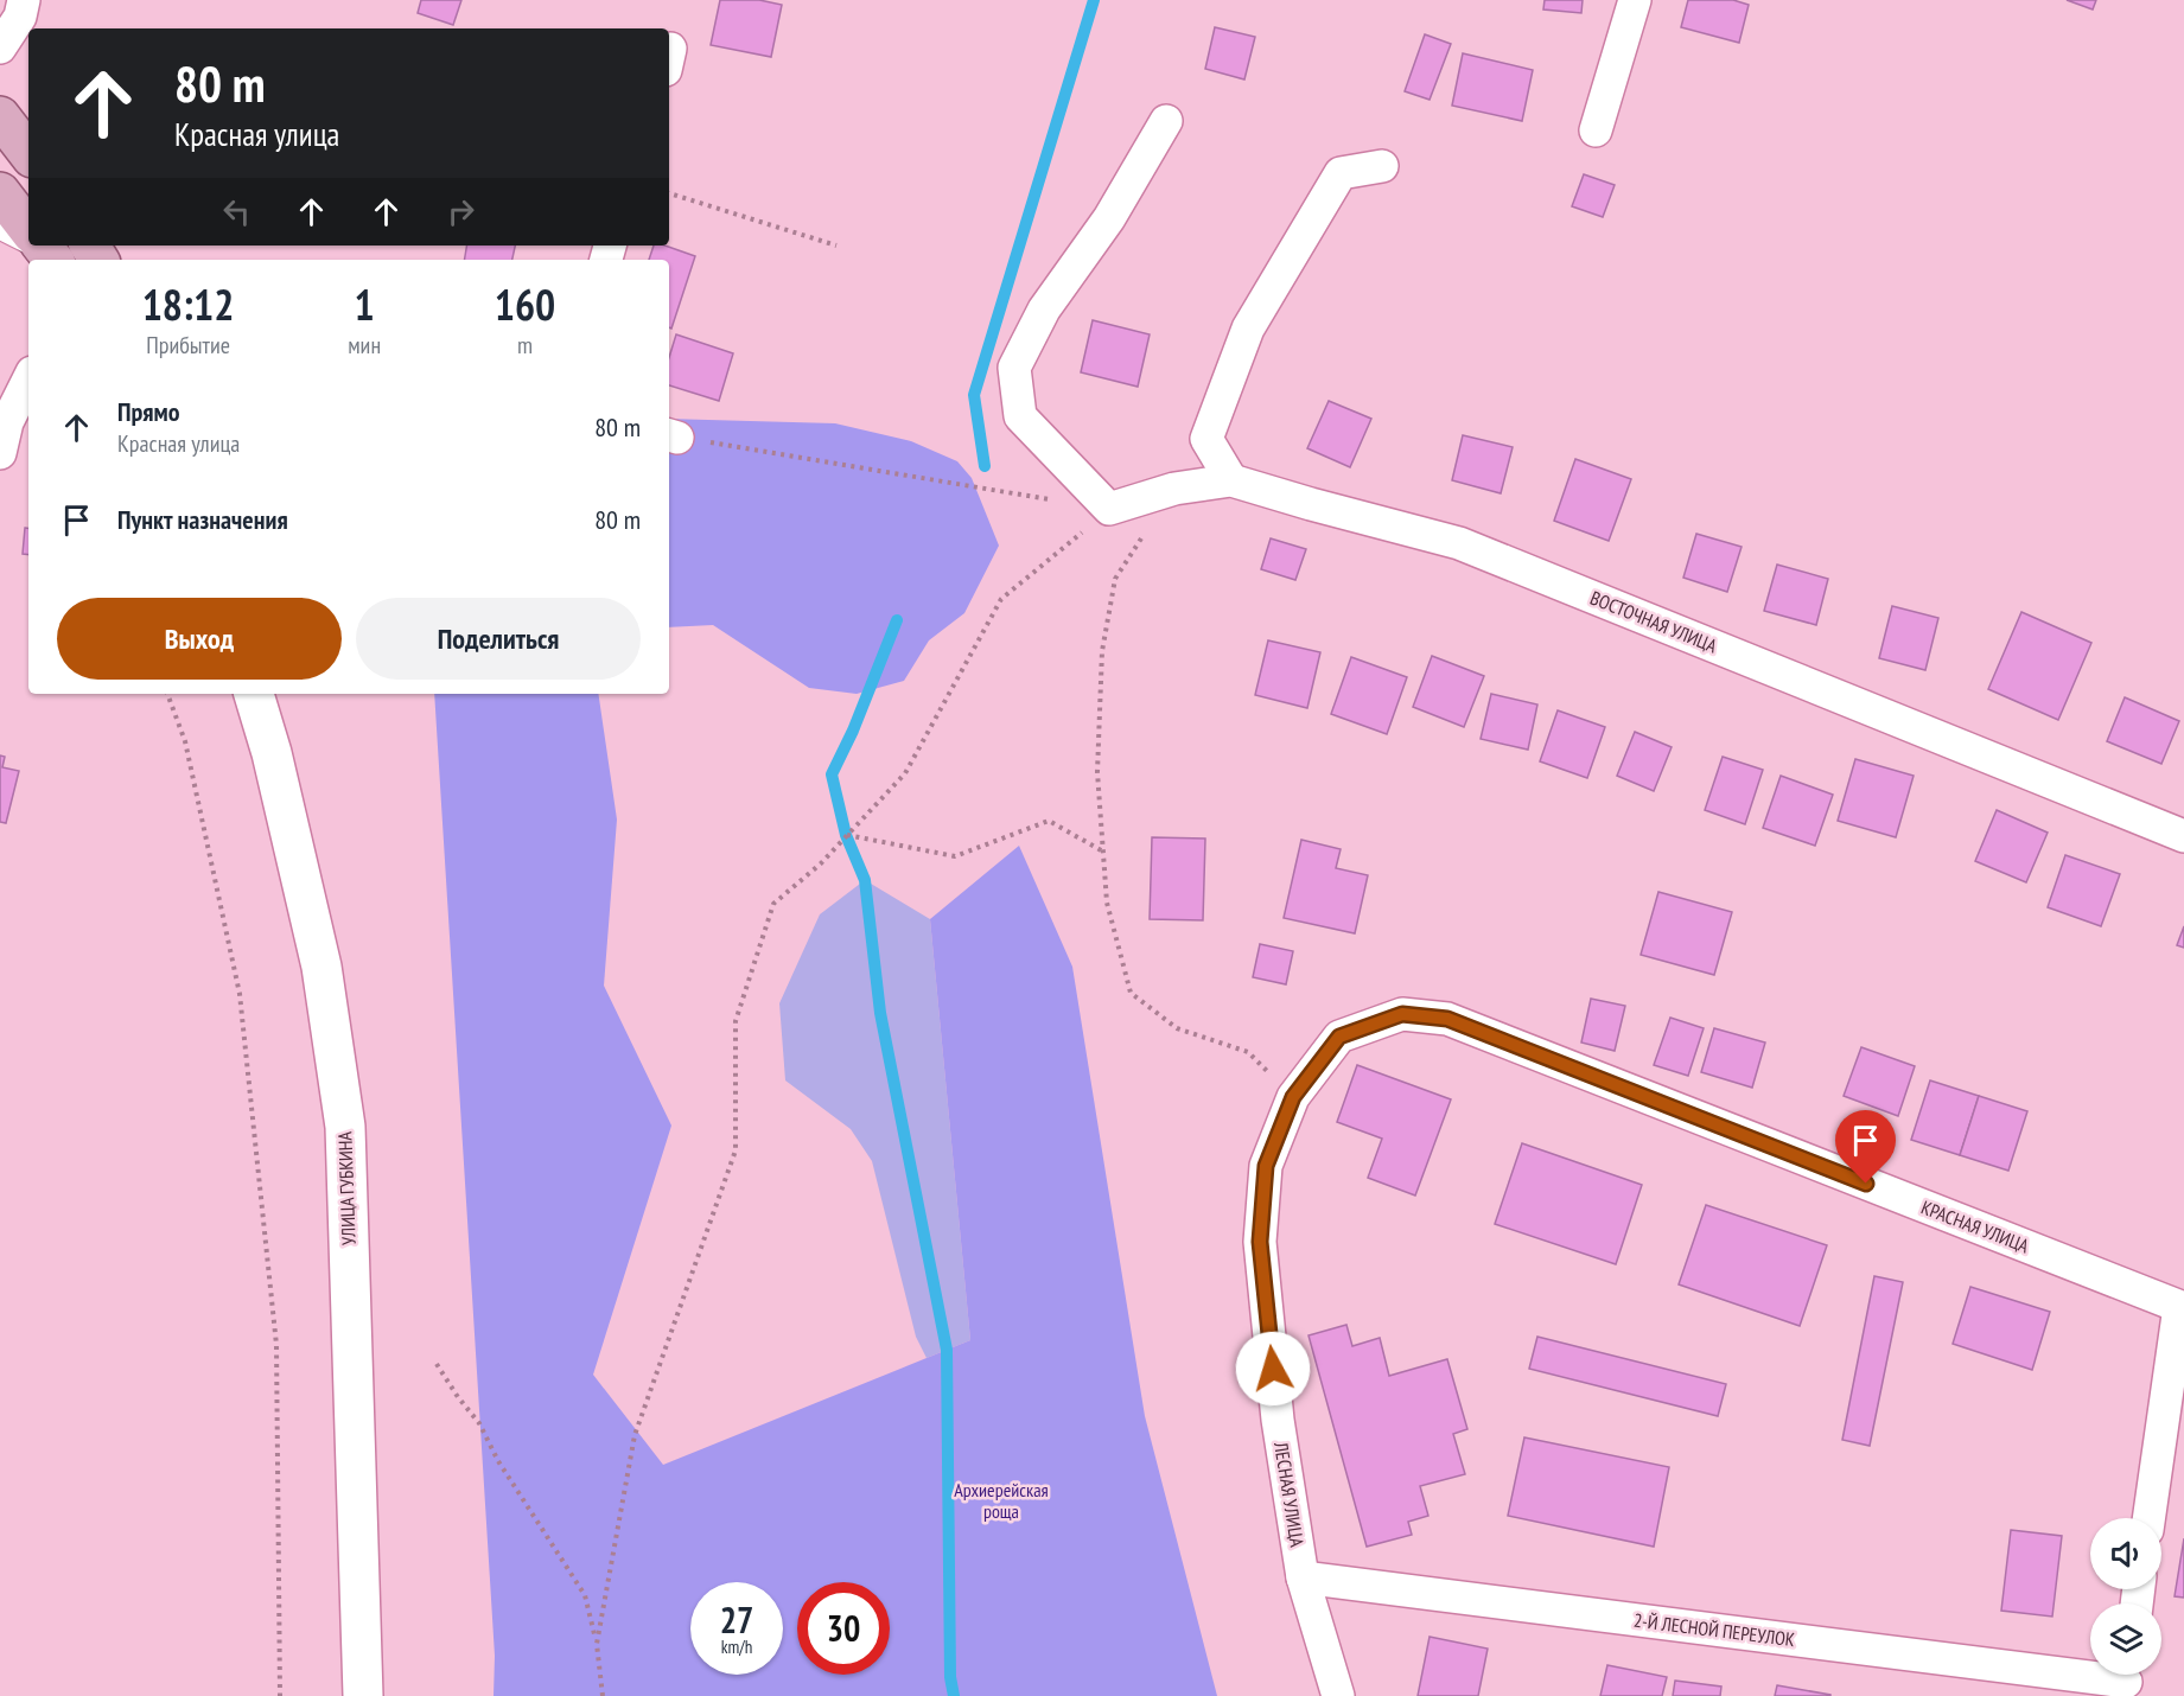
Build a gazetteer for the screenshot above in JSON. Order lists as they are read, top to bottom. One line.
{"streets":{"main road":["УЛИЦА ГУБКИНА"],"street":["ВОСТОЧНАЯ УЛИЦА","КРАСНАЯ УЛИЦА","ЛЕСНАЯ УЛИЦА","2-Й ЛЕСНОЙ ПЕРЕУЛОК"]},"crossings":[["КРАСНАЯ УЛИЦА","ЛЕСНАЯ УЛИЦА"],["ЛЕСНАЯ УЛИЦА","2-Й ЛЕСНОЙ ПЕРЕУЛОК"]],"parks":["Архиерейская роща"],"page":{"turn":["80 m","Красная улица"],"eta":["18:12","Прибытие","1","мин","160","m"],"list":[{"name":"Прямо","note":"Красная улица","value":"80 m"},{"name":"Пункт назначения","value":"80 m"}],"buttons":["Выход","Поделиться"],"speed":"27 km/h","limit":"30"}}
